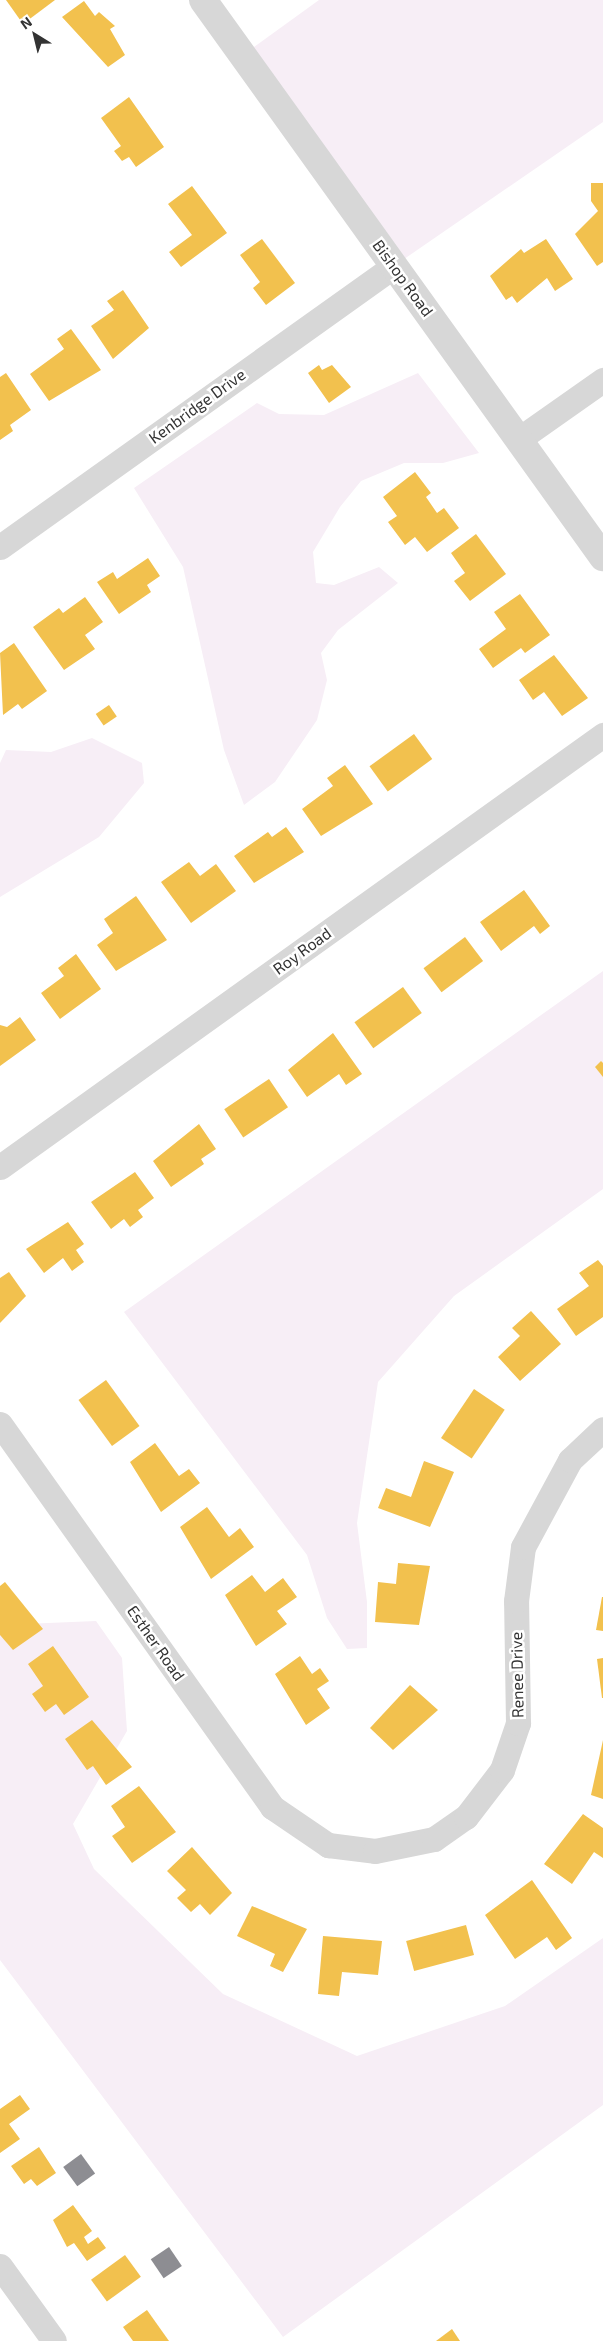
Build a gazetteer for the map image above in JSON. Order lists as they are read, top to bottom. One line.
{"streets":{"street":["Bishop Road","Kenbridge Drive","Roy Road","Esther Road","Renee Drive"]},"crossings":[["Bishop Road","Kenbridge Drive"],["Esther Road","Renee Drive"]],"north":"top left"}
